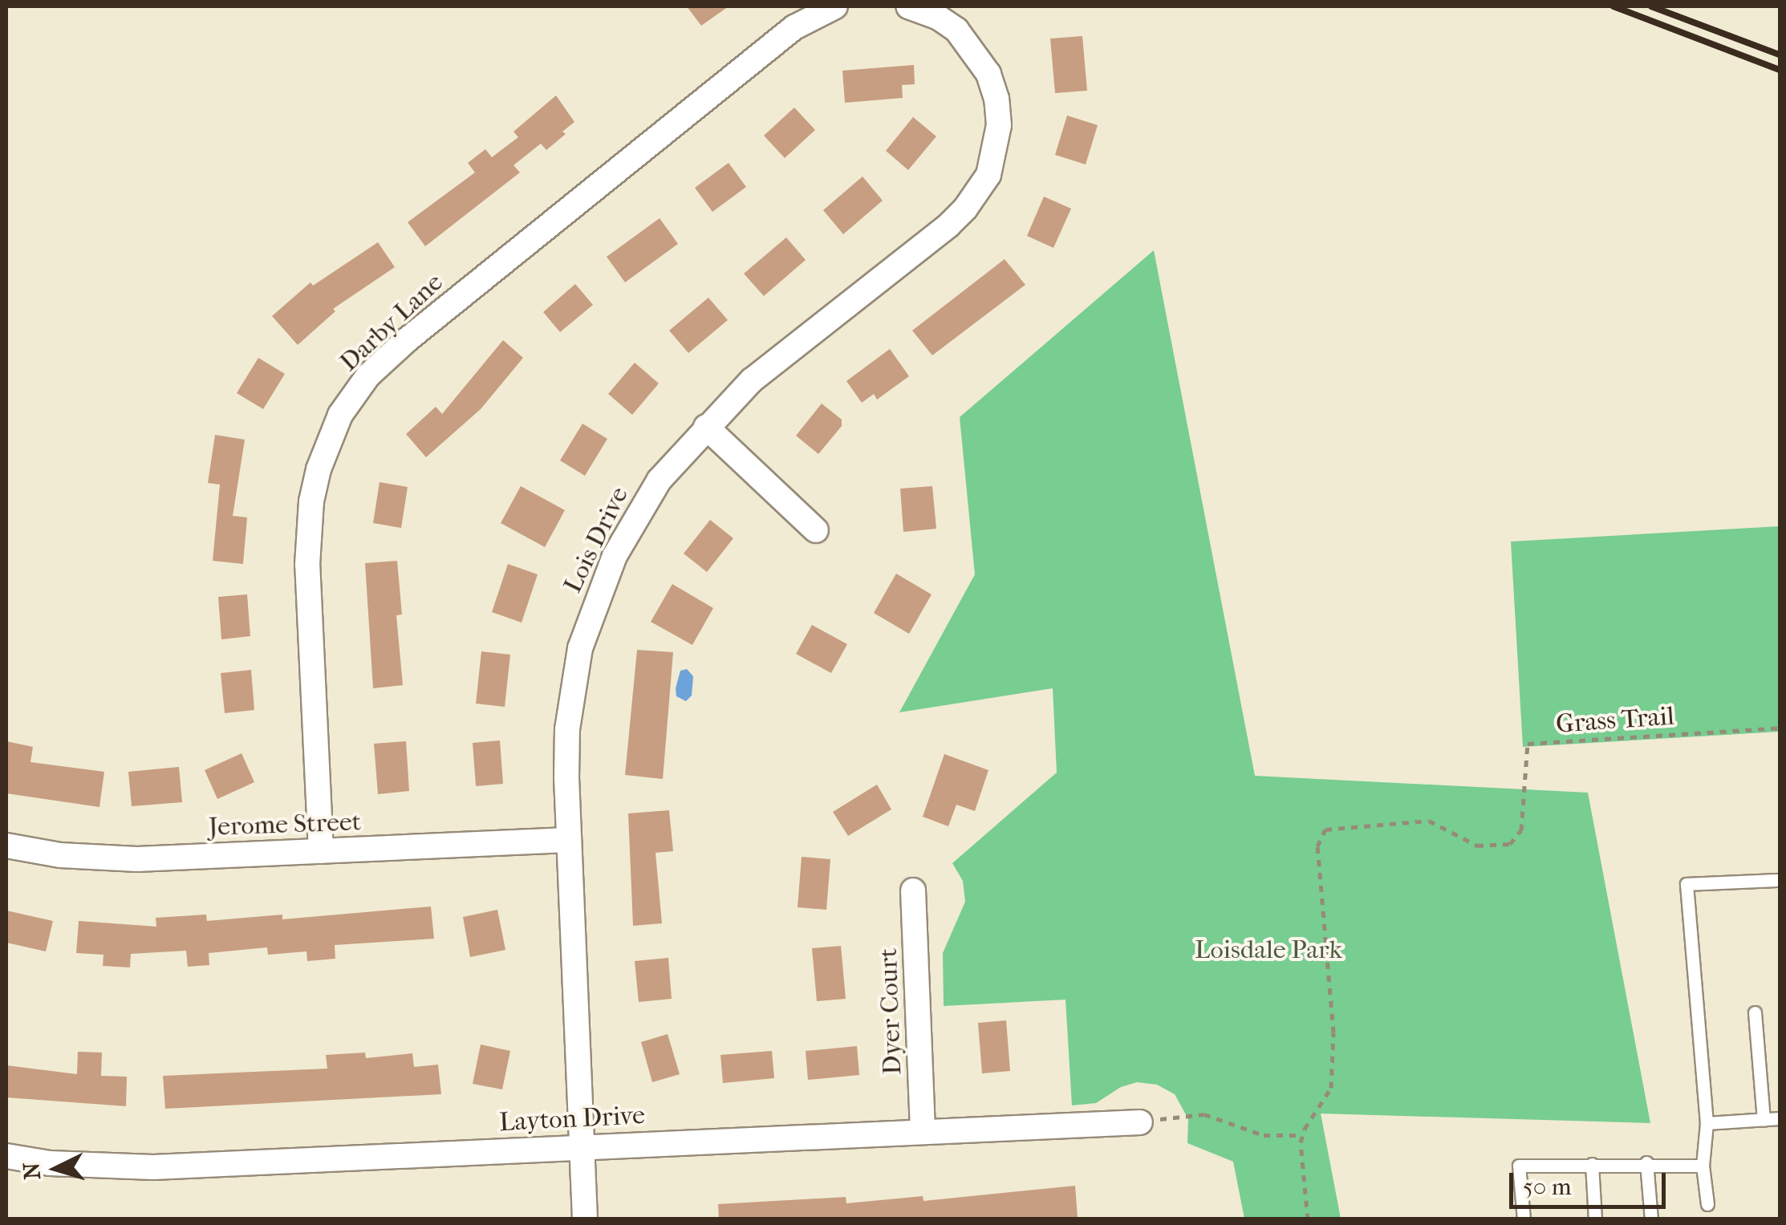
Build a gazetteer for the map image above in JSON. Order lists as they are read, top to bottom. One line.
{"streets":{"street":["Darby Lane","Lois Drive","Jerome Street","Dyer Court","Layton Drive"],"path":["Grass Trail"]},"crossings":[["Darby Lane","Jerome Street"],["Lois Drive","Jerome Street"],["Lois Drive","Layton Drive"],["Dyer Court","Layton Drive"]],"parks":["Loisdale Park"],"scale_bar":"50 m","north":"left"}
